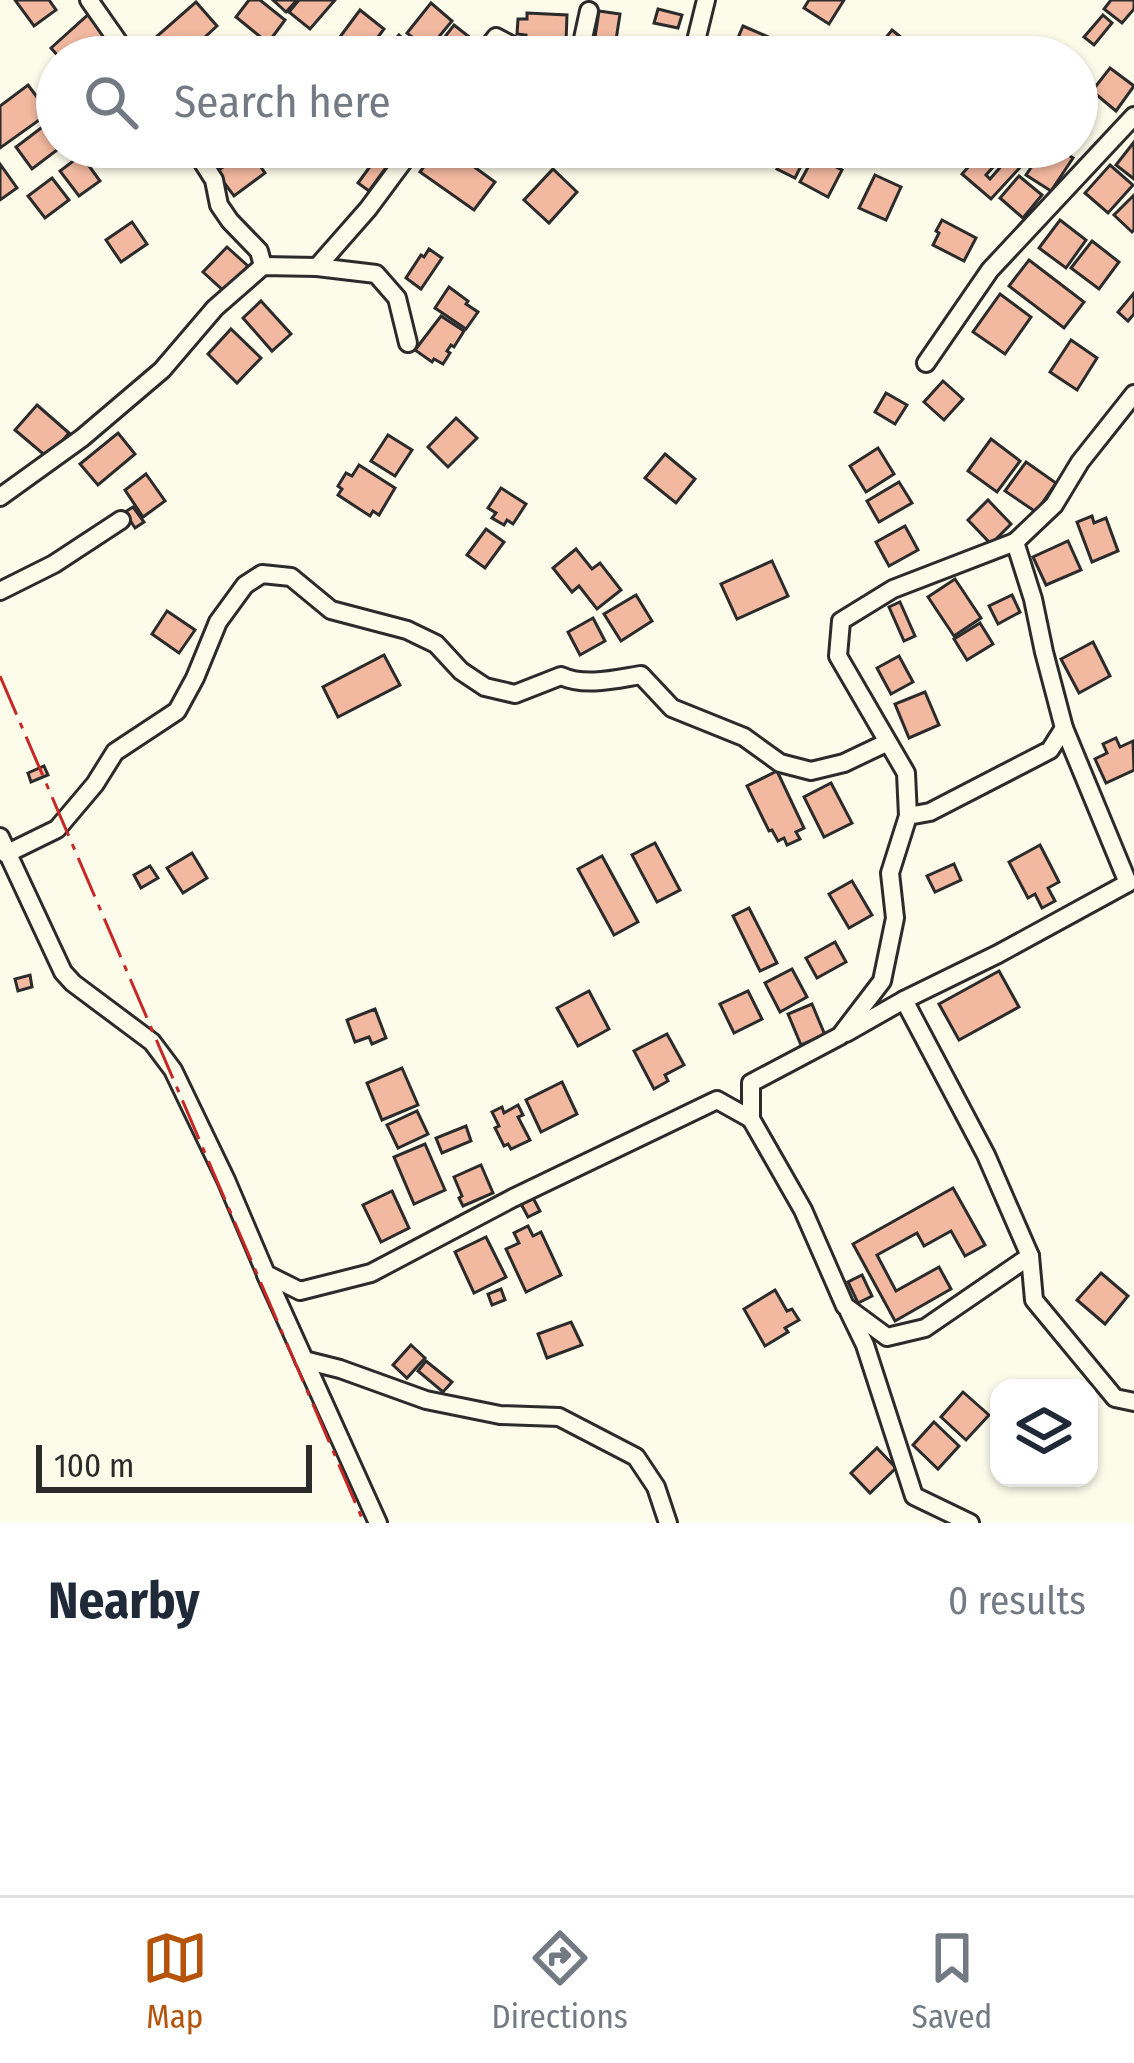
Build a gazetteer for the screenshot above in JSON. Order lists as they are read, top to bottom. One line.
{"scale_bar":"100 m","page":{"search":"Search here","scale":"100 m","heading":["Nearby","0 results"],"nav":["Map","Directions","Saved"]}}
